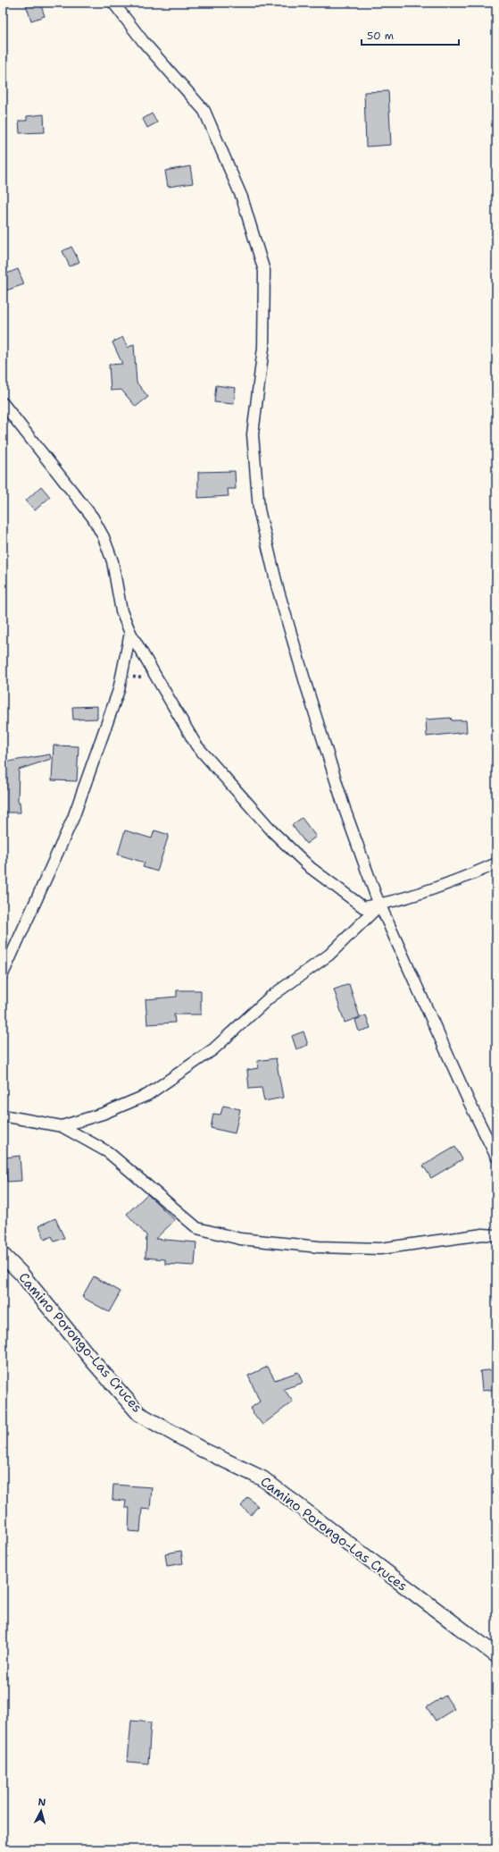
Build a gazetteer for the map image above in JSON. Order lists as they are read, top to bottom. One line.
{"streets":{"main road":["Camino Porongo-Las Cruces"]},"scale_bar":"50 m","north":"top"}
